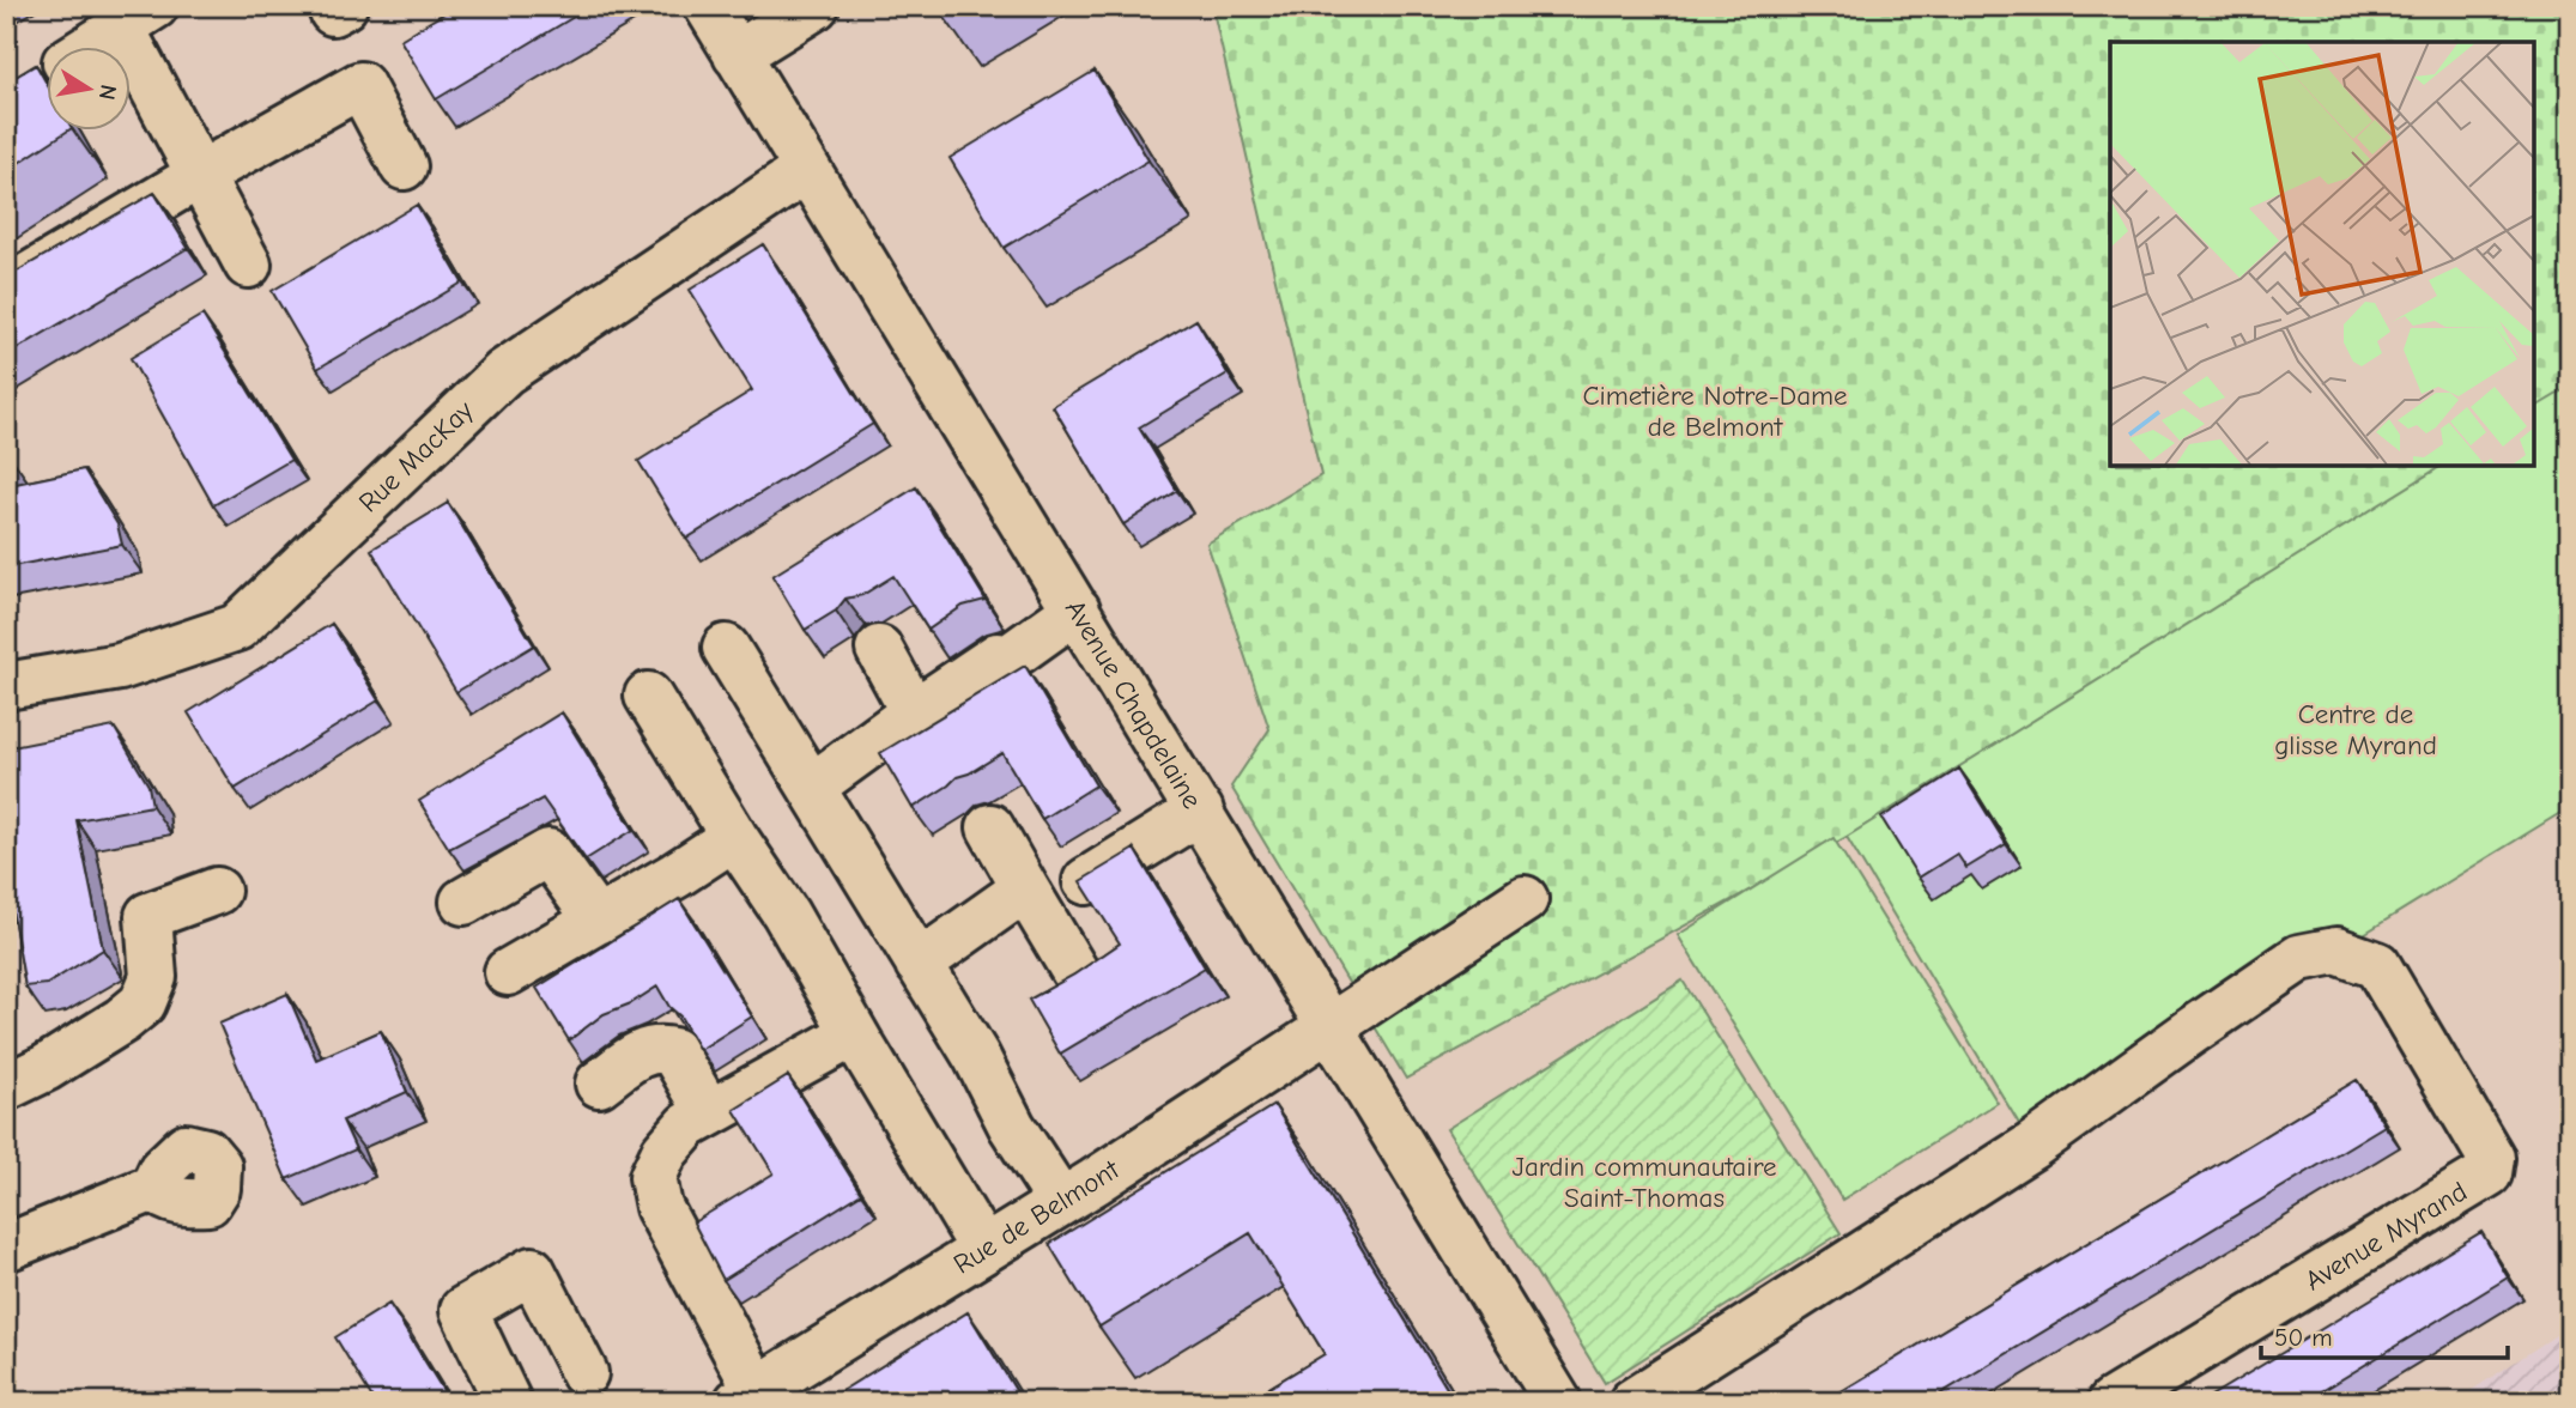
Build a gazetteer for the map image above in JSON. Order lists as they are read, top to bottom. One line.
{"streets":{"street":["Rue MacKay","Avenue Chapdelaine","Rue de Belmont","Avenue Myrand"]},"crossings":[["Rue MacKay","Avenue Chapdelaine"],["Avenue Chapdelaine","Rue de Belmont"]],"parks":["Cimetière Notre-Dame de Belmont","Centre de glisse Myrand","Jardin communautaire Saint-Thomas"],"scale_bar":"50 m","north":"right"}
